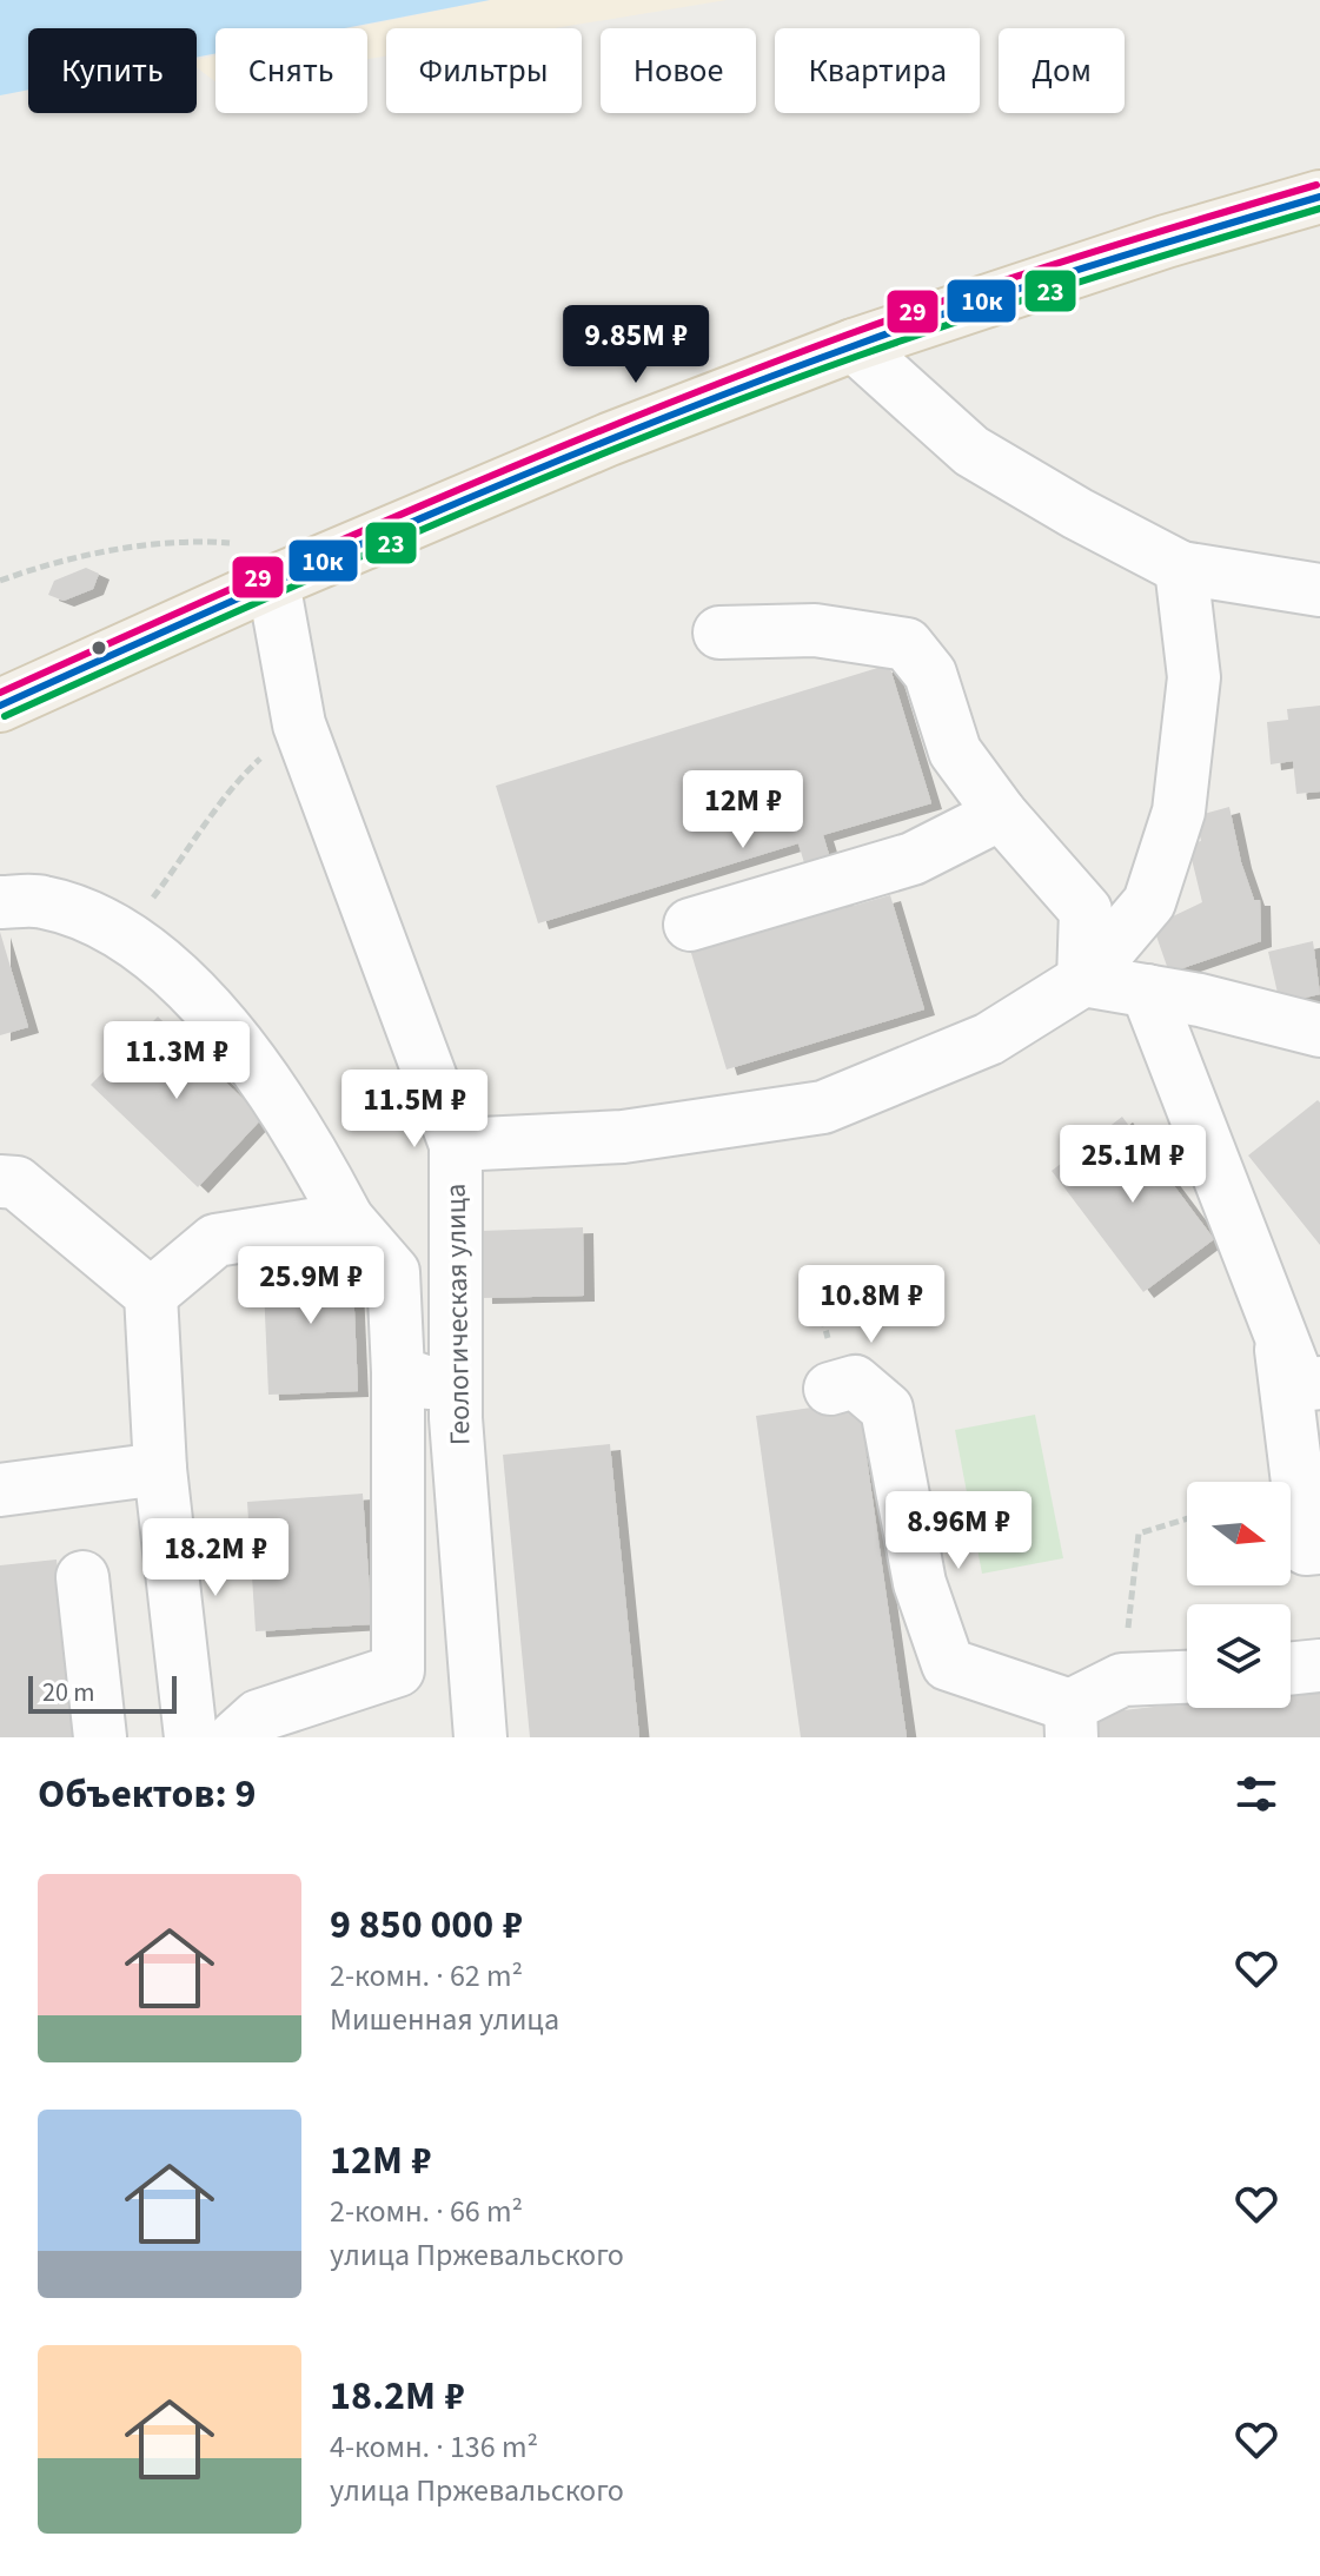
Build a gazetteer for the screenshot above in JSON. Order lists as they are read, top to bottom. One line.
{"streets":{"street":["Геологическая улица"]},"lines":["transit line 29","transit line 10к","transit line 23"],"scale_bar":"20 m","north":"right","page":{"chip":["Купить","Снять","Фильтры","Новое","Квартира","Дом"],"price":["9.85M ₽","12M ₽","11.3M ₽","11.5M ₽","25.1M ₽","25.9M ₽","10.8M ₽","8.96M ₽","18.2M ₽"],"scale":"20 m","heading":"Объектов: 9","list":[{"name":"9 850 000 ₽","note":"2-комн. · 62 m² · Мишенная улица"},{"name":"12M ₽","note":"2-комн. · 66 m² · улица Пржевальского"},{"name":"18.2M ₽","note":"4-комн. · 136 m² · улица Пржевальского"}]}}
